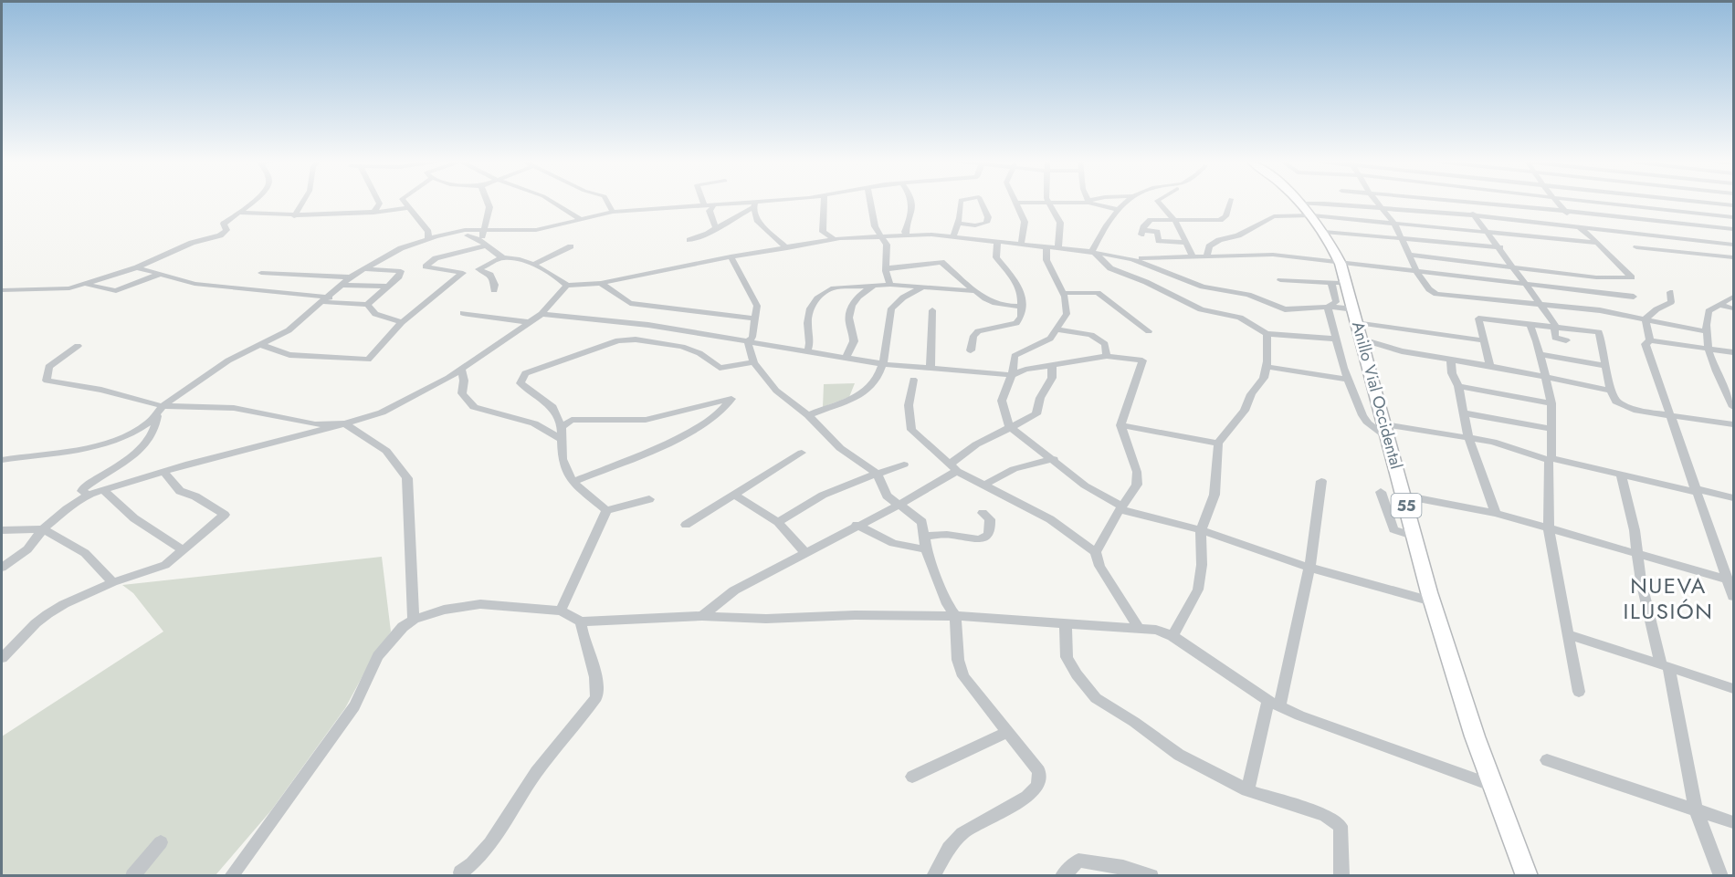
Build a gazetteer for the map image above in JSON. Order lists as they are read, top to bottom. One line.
{"streets":{"highway":["Anillo Vial Occidental","55"]},"districts":["NUEVA ILUSIÓN"]}
